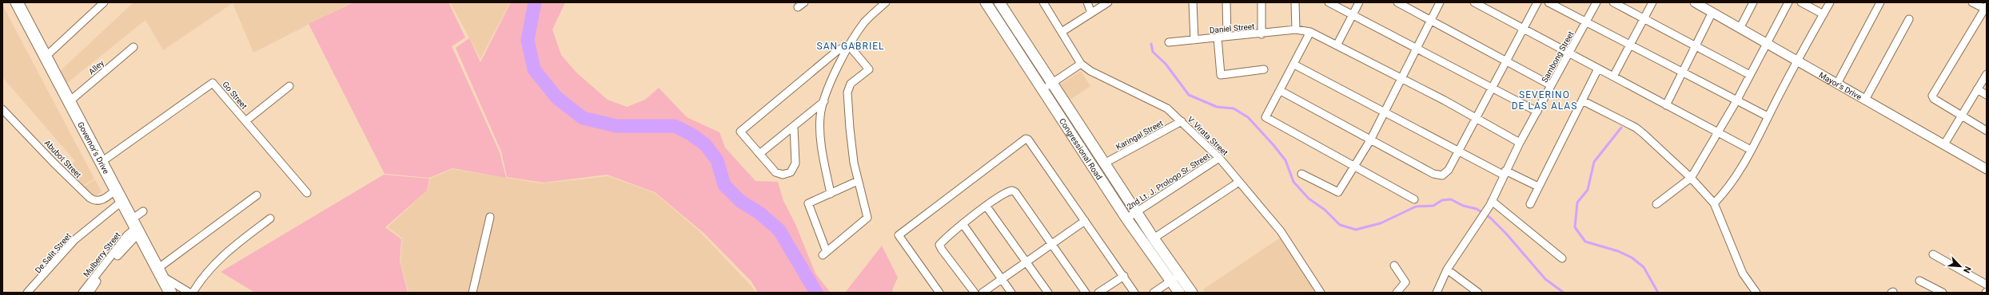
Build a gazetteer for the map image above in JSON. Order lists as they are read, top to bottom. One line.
{"streets":{"highway":["Governor's Drive"],"main road":["Congressional Road"],"street":["Daniel Street","Sambong Street","Alley","Mayor's Drive","Go Street","Karingal Street","V. Virata Street","Abubot Street","2nd Lt. J. Prologo Sr. Street","De Salit Street","Mulberry Street"]},"crossings":[["Daniel Street","Sambong Street"],["Alley","Governor's Drive"],["Go Street","Governor's Drive"],["Karingal Street","V. Virata Street"],["Karingal Street","Congressional Road"],["V. Virata Street","2nd Lt. J. Prologo Sr. Street"],["Governor's Drive","Abubot Street"],["Governor's Drive","De Salit Street"],["Governor's Drive","Mulberry Street"],["Congressional Road","2nd Lt. J. Prologo Sr. Street"]],"districts":["SAN GABRIEL","SEVERINO DE LAS ALAS"],"north":"bottom right"}
